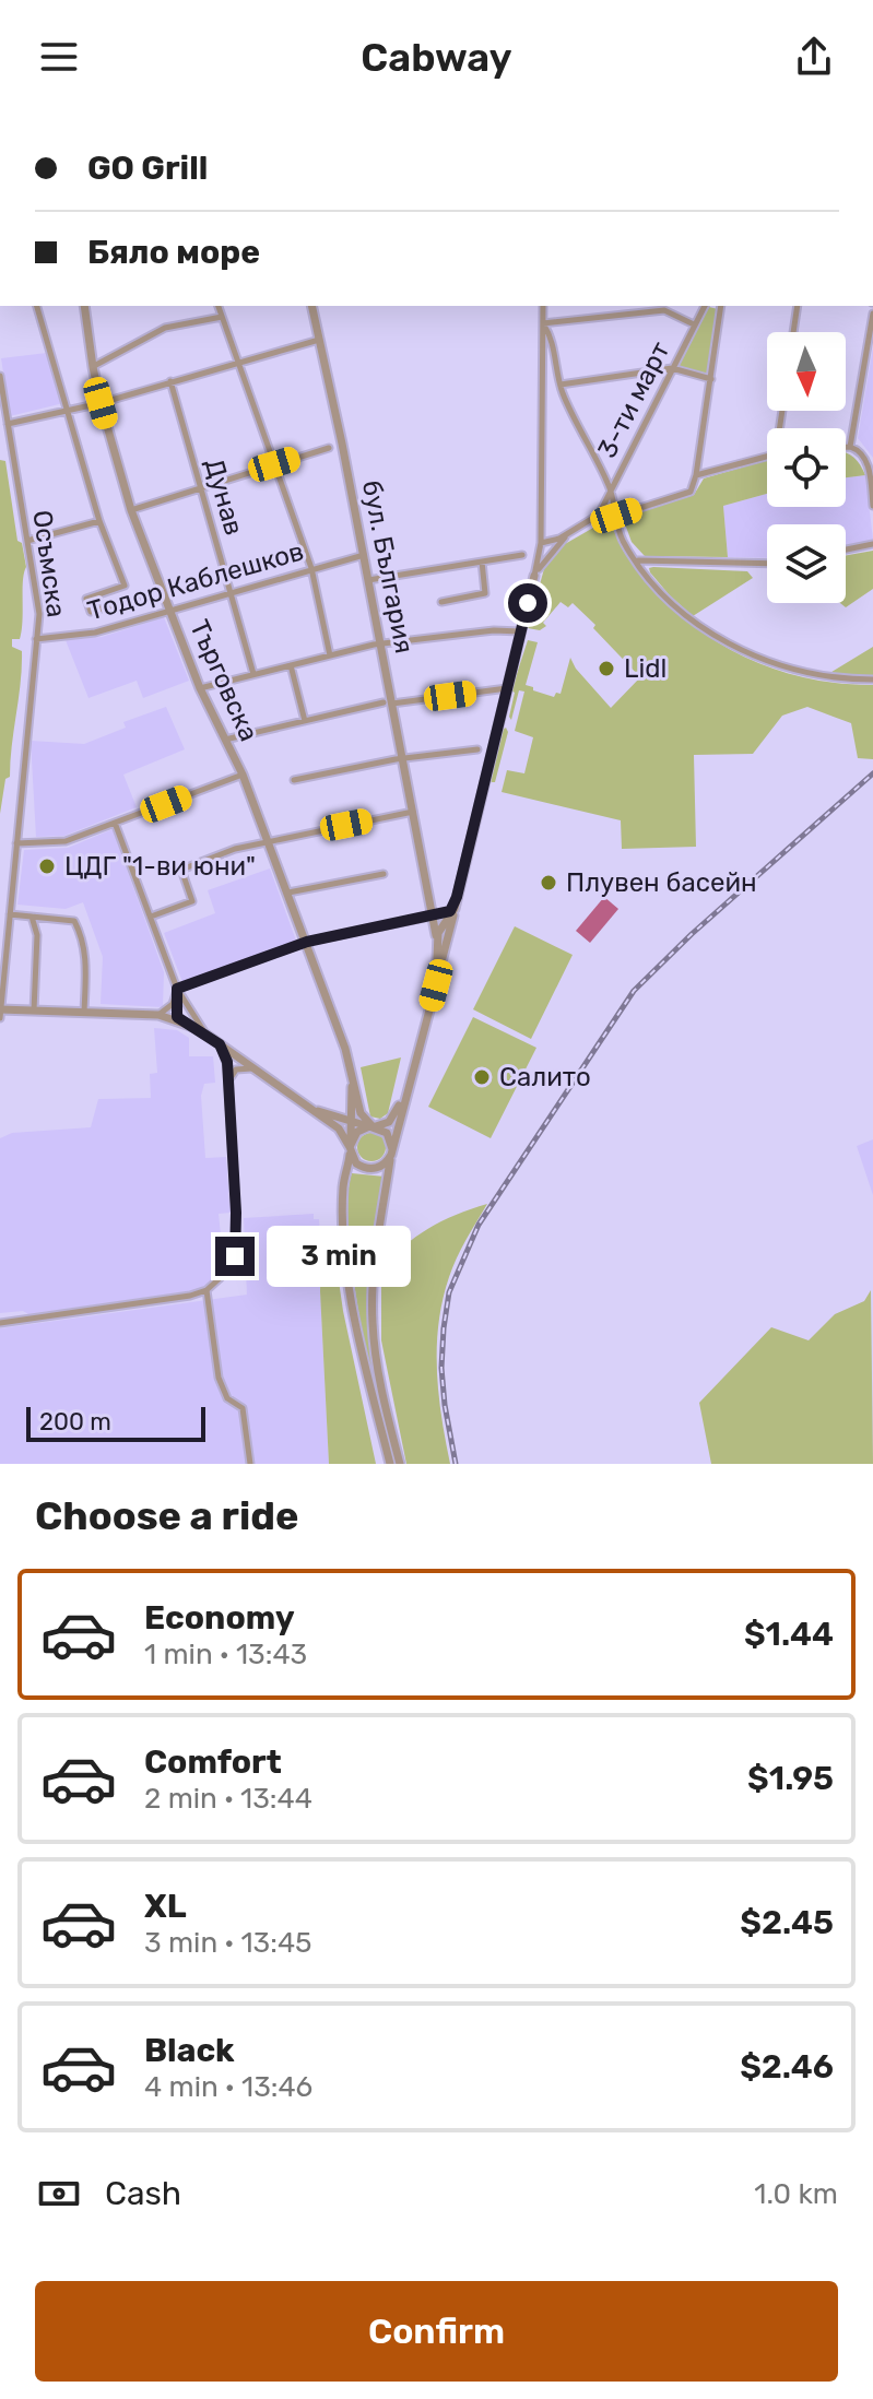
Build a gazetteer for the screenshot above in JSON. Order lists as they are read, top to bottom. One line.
{"streets":{"street":["3-ти март","Дунав","Осъмска","бул. България","Тодор Каблешков","Търговска"]},"crossings":[["Дунав","Тодор Каблешков"],["Осъмска","Тодор Каблешков"],["бул. България","Тодор Каблешков"],["Тодор Каблешков","Търговска"]],"places":["Lidl","ЦДГ \"1-ви юни\"","Плувен басейн","Салито"],"scale_bar":"200 m","north":"bottom","page":{"header":"Cabway","banner":["GO Grill","Бяло море"],"bubble":"3 min","scale":"200 m","heading":"Choose a ride","list":[{"name":"Economy","note":"1 min · 13:43","value":"$1.44"},{"name":"Comfort","note":"2 min · 13:44","value":"$1.95"},{"name":"XL","note":"3 min · 13:45","value":"$2.45"},{"name":"Black","note":"4 min · 13:46","value":"$2.46"}],"pay":["Cash","1.0 km"],"buttons":"Confirm"}}
